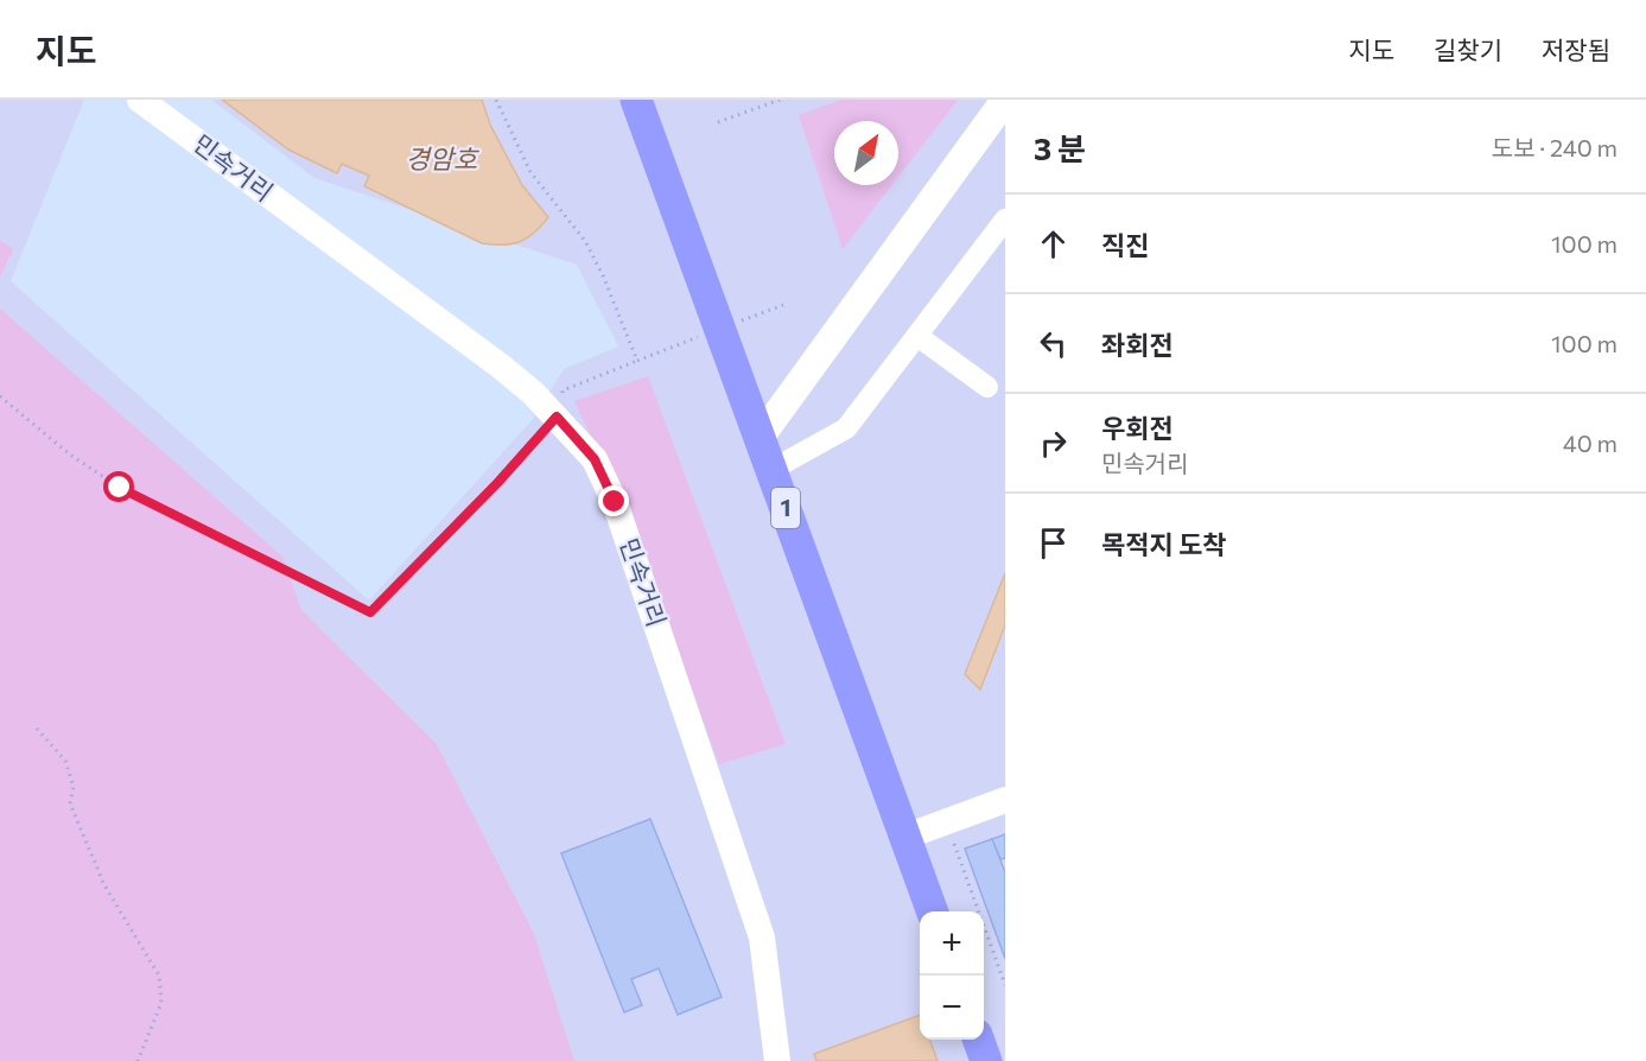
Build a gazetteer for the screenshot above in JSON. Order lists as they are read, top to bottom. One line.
{"streets":{"main road":["1"],"street":["민속거리"]},"water":["경암호"],"north":"top right","page":{"header":"지도","nav":["지도","길찾기","저장됨"],"heading":["3 분","도보 · 240 m"],"list":[["직진","100 m"],["좌회전","100 m"],["우회전","민속거리","40 m"],"목적지 도착"],"map_buttons":["+","−"]}}
